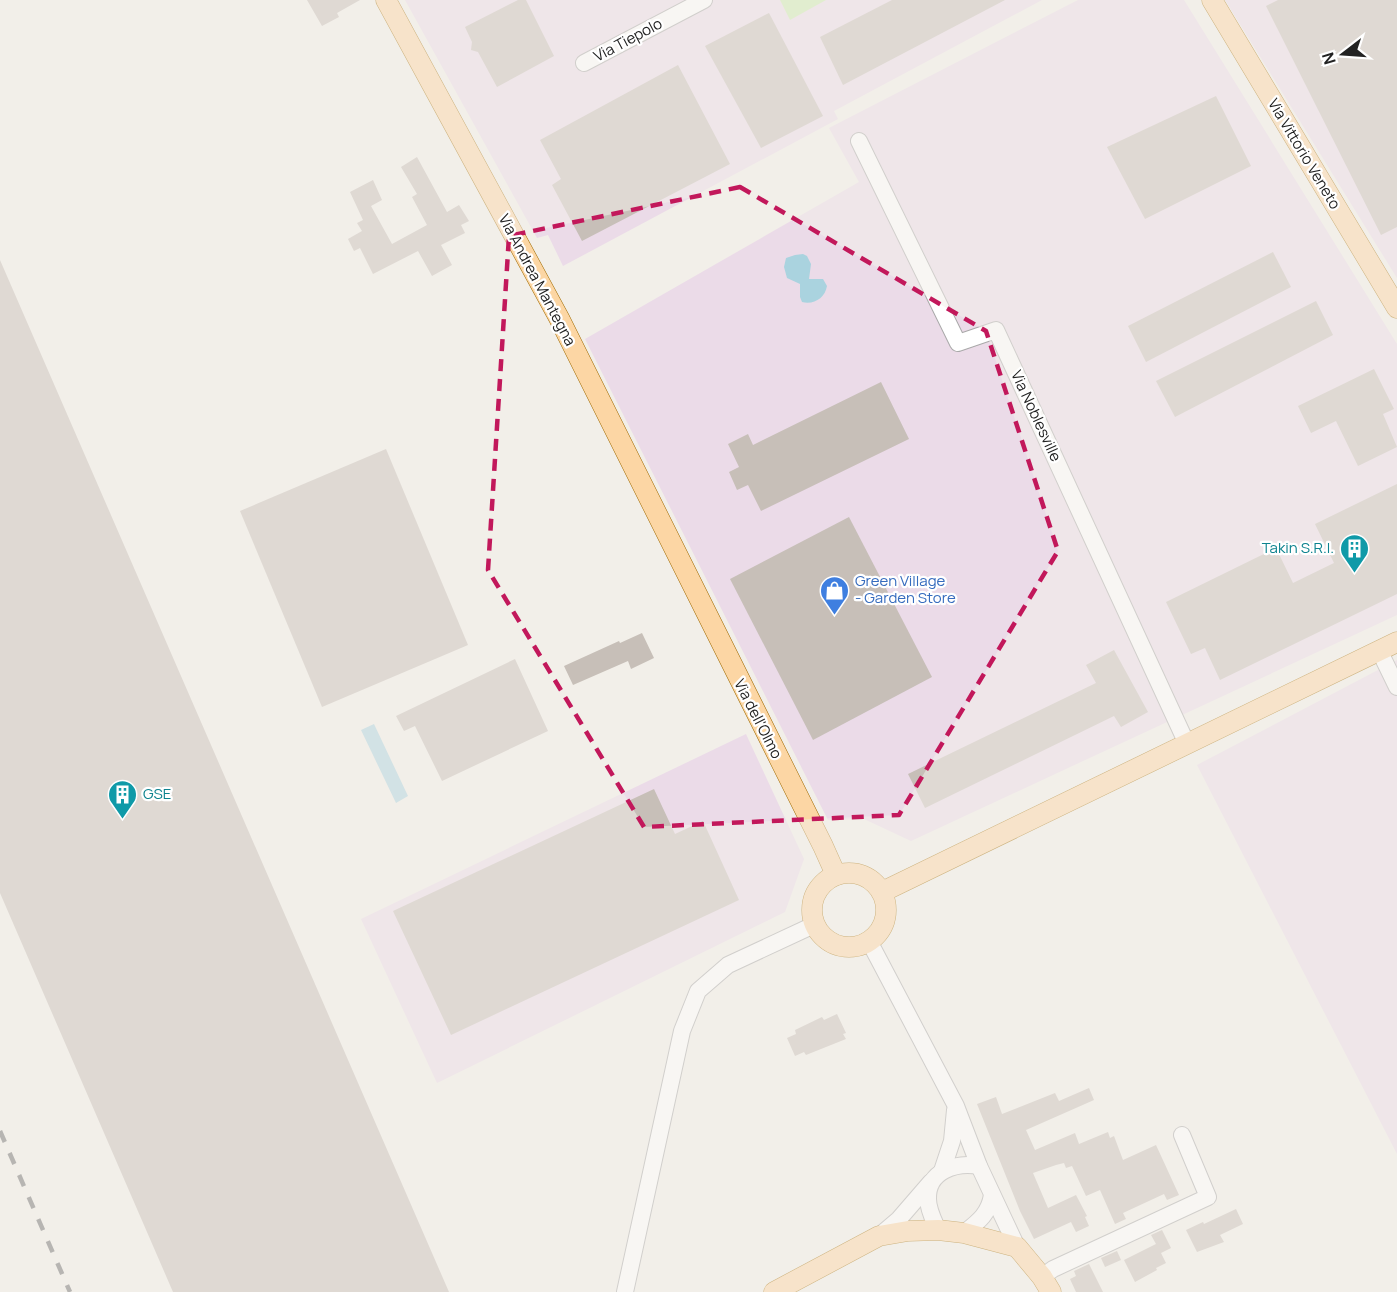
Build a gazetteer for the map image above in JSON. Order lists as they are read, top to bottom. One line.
{"streets":{"main road":["Via Vittorio Veneto","Via Andrea Mantegna","Via dell'Olmo"],"street":["Via Tiepolo","Via Noblesville"]},"crossings":[["Via Andrea Mantegna","Via dell'Olmo"]],"places":{"building":["Takin S.R.l.","GSE"],"shop":["Green Village - Garden Store"]},"north":"left"}
